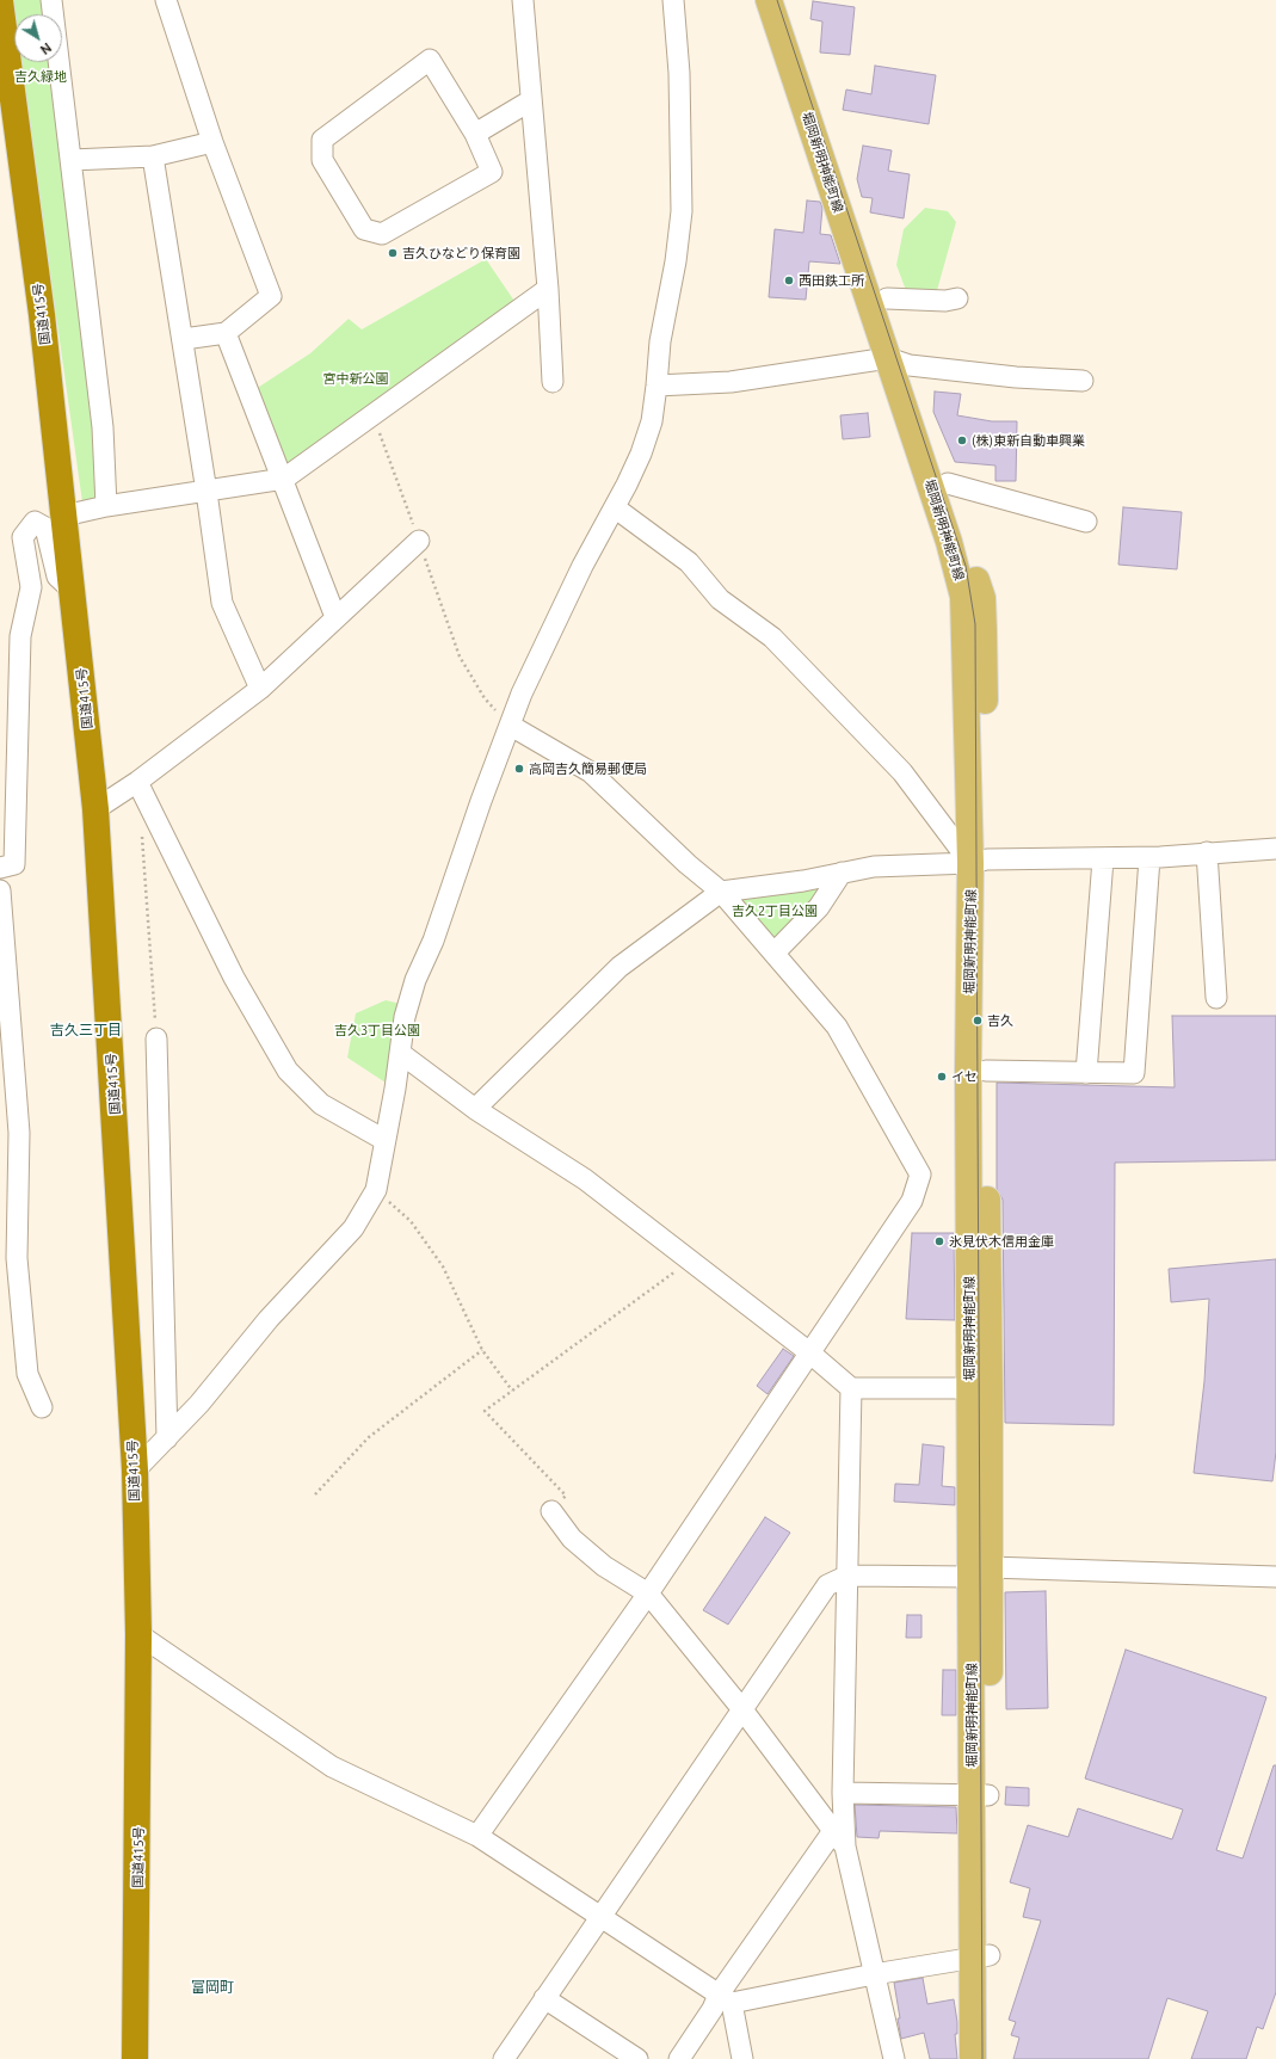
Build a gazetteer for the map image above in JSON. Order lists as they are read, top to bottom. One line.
{"streets":{"highway":["国道415号"],"main road":["堀岡新明神能町線"]},"districts":["吉久三丁目","富岡町"],"parks":["吉久緑地","宮中新公園","吉久2丁目公園","吉久3丁目公園"],"places":["吉久ひなどり保育園","西田鉄工所","(株)東新自動車興業","高岡吉久簡易郵便局","吉久","イセ","氷見伏木信用金庫"],"north":"bottom right"}
